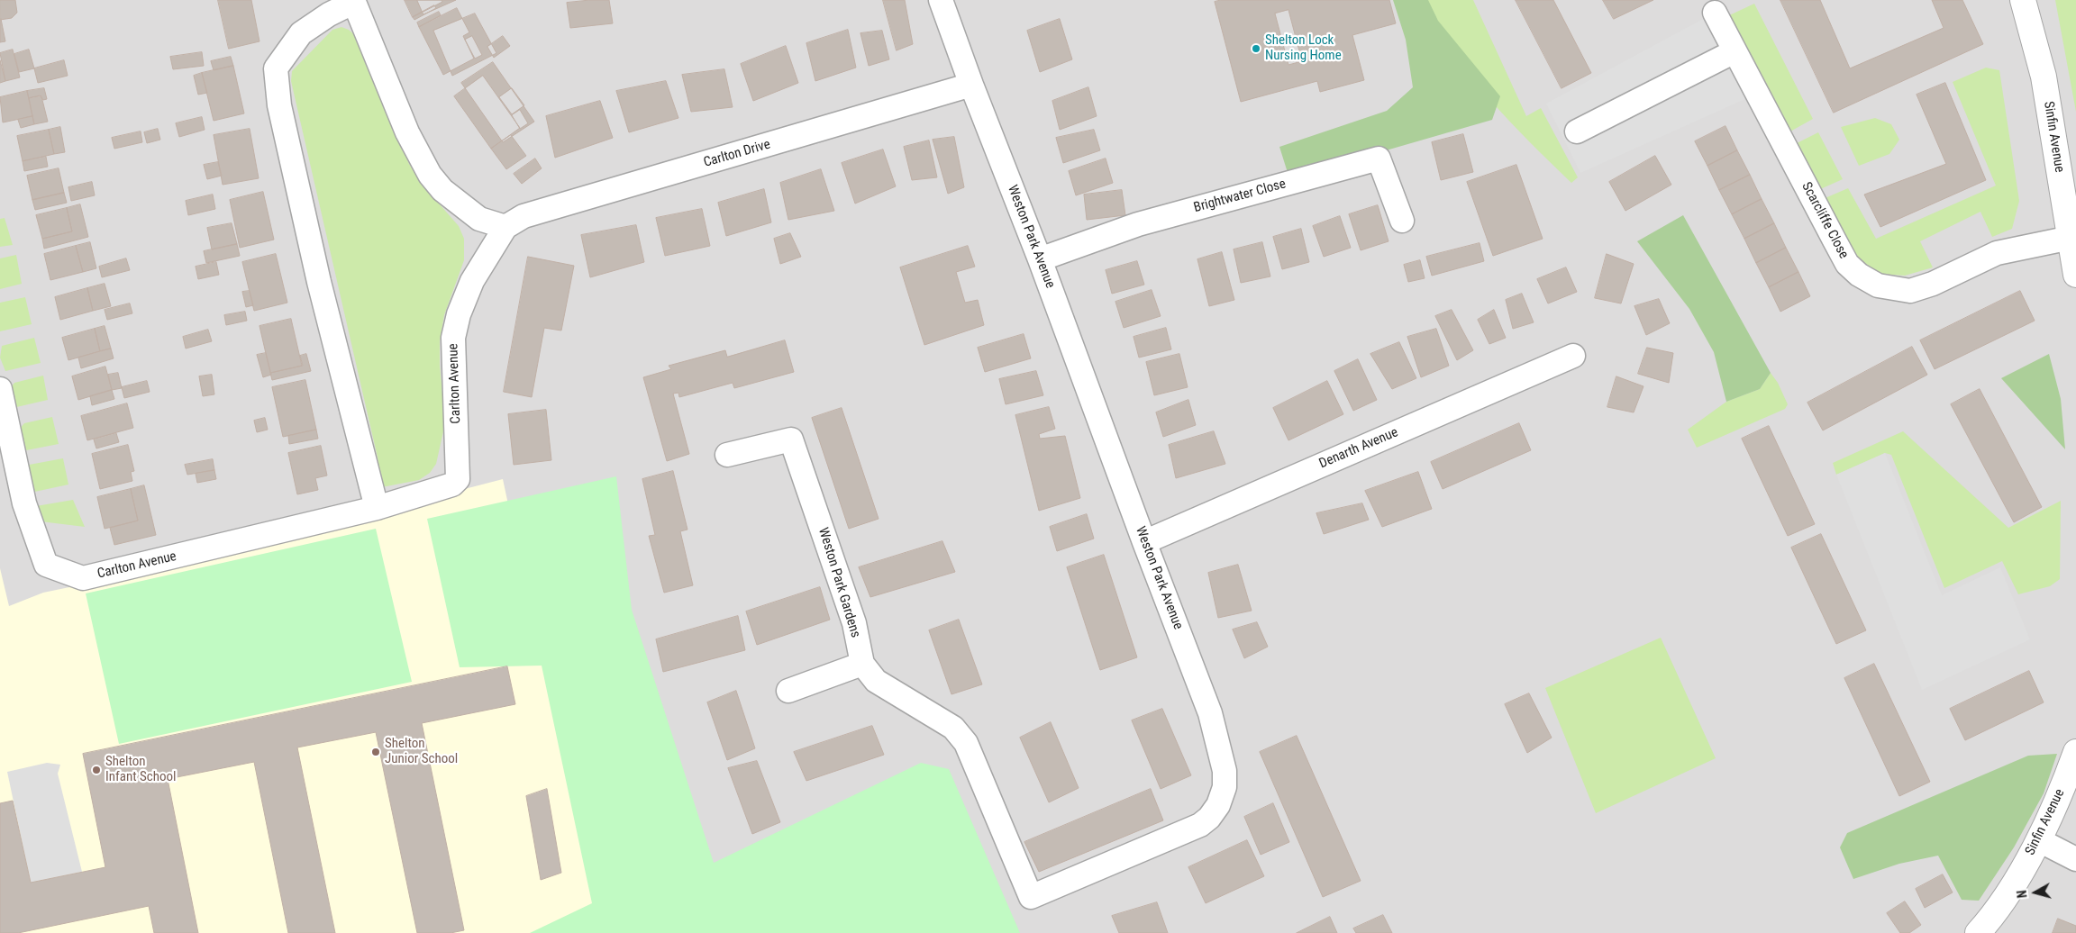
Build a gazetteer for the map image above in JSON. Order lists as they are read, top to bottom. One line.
{"streets":{"street":["Sinfin Avenue","Carlton Drive","Brightwater Close","Scarcliffe Close","Weston Park Avenue","Carlton Avenue","Denarth Avenue","Weston Park Gardens"]},"crossings":[["Sinfin Avenue","Scarcliffe Close"],["Carlton Drive","Weston Park Avenue"],["Carlton Drive","Carlton Avenue"],["Brightwater Close","Weston Park Avenue"],["Weston Park Avenue","Denarth Avenue"],["Weston Park Avenue","Weston Park Gardens"]],"places":["Shelton Lock Nursing Home","Shelton Junior School","Shelton Infant School"],"north":"left"}
